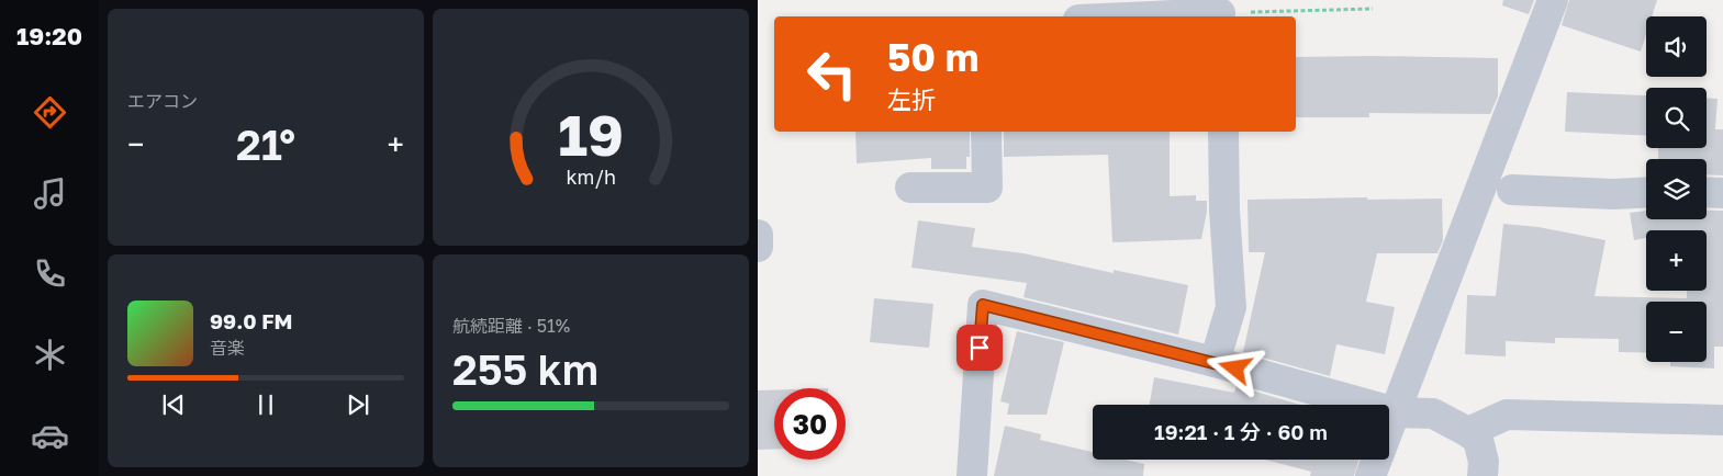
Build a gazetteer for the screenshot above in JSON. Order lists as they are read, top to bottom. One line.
{"page":{"tabs":"19:20","tile":["エアコン",["航続距離 · 51%","255 km"]],"map_buttons":["+","−"],"turn":["50 m","左折"],"heat":["−","21°","+"],"song":["99.0 FM","音楽"],"limit":"30","trip":"19:21 · 1 分 · 60 m","gauge":["19","km/h"]}}
